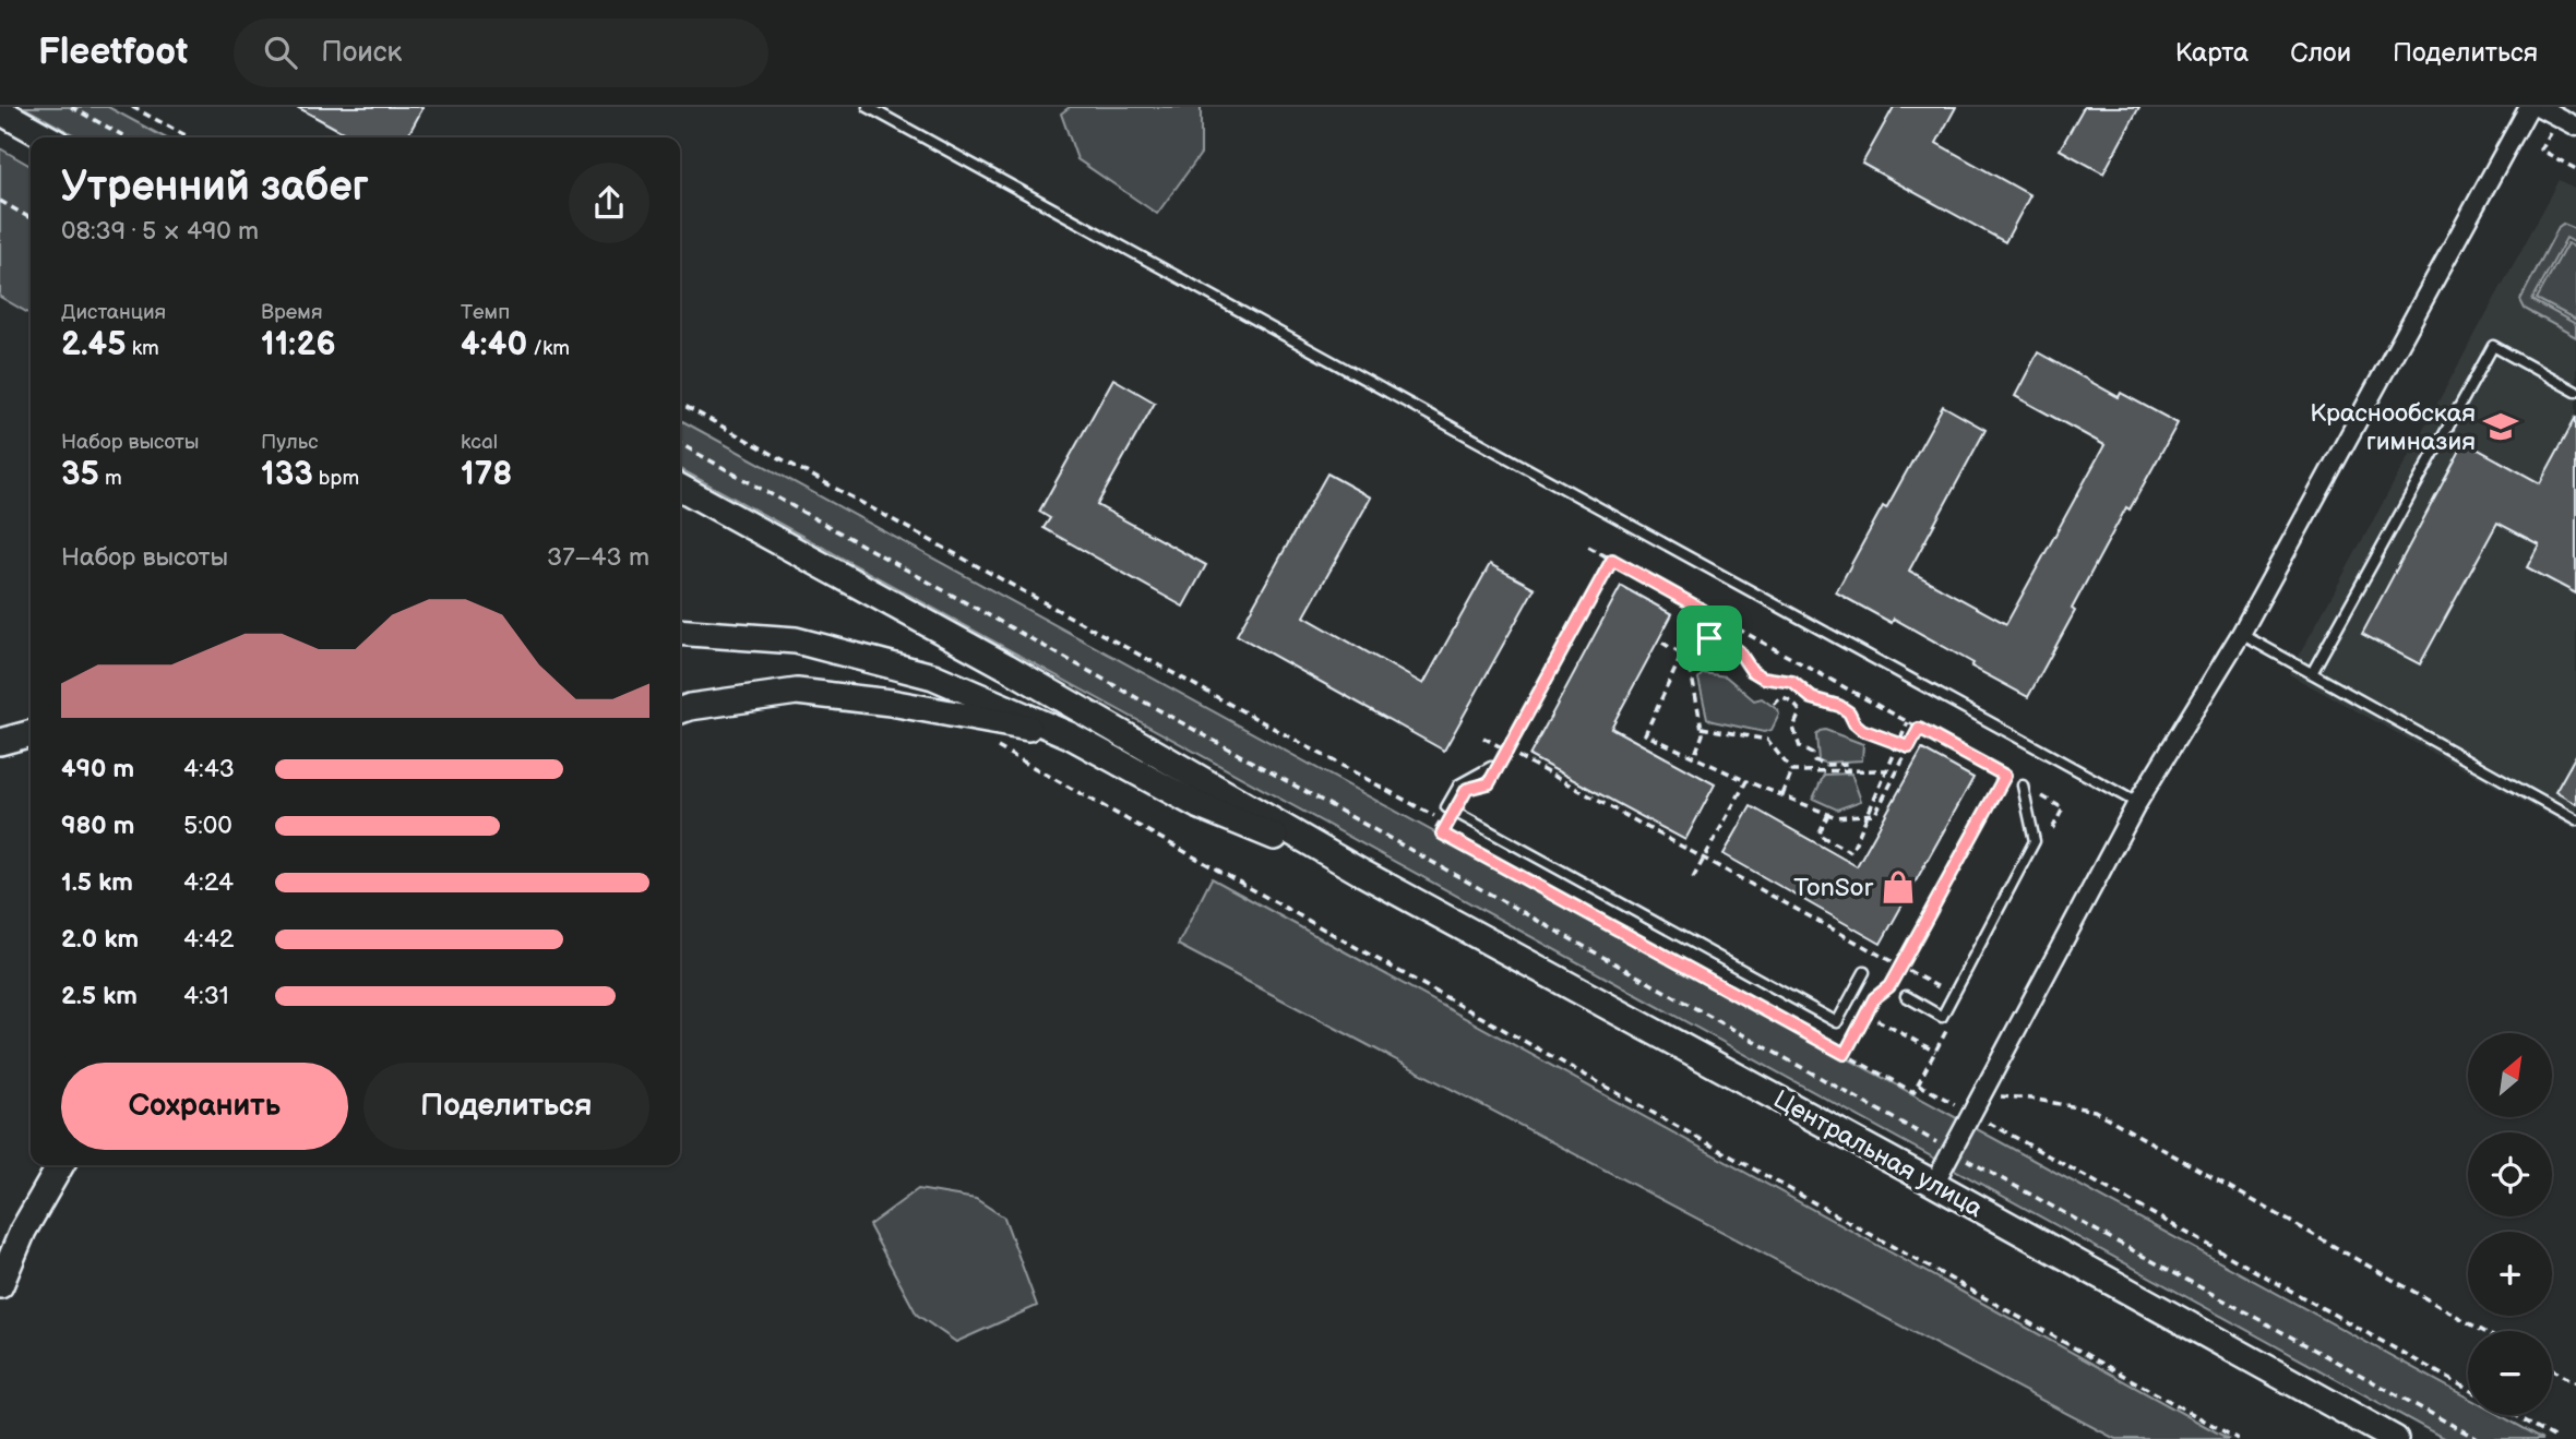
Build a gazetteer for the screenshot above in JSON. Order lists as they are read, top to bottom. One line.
{"streets":{"main road":["Центральная улица"]},"places":{"school or university":["Краснообская гимназия"],"shop":["TonSor"]},"north":"top right","page":{"header":"Fleetfoot","search":"Поиск","nav":["Карта","Слои","Поделиться"],"heading":["Утренний забег","08:39 · 5 × 490 m"],"stats":[["Дистанция","2.45 km"],["Время","11:26"],["Темп","4:40 /km"],["Набор высоты","35 m"],["Пульс","133 bpm"],["kcal","178"]],"chart":["Набор высоты","37–43 m"],"list":[{"name":"490 m","note":"4:43"},{"name":"980 m","note":"5:00"},{"name":"1.5 km","note":"4:24"},{"name":"2.0 km","note":"4:42"},{"name":"2.5 km","note":"4:31"}],"map_buttons":["+","−"],"buttons":["Сохранить","Поделиться"]}}
